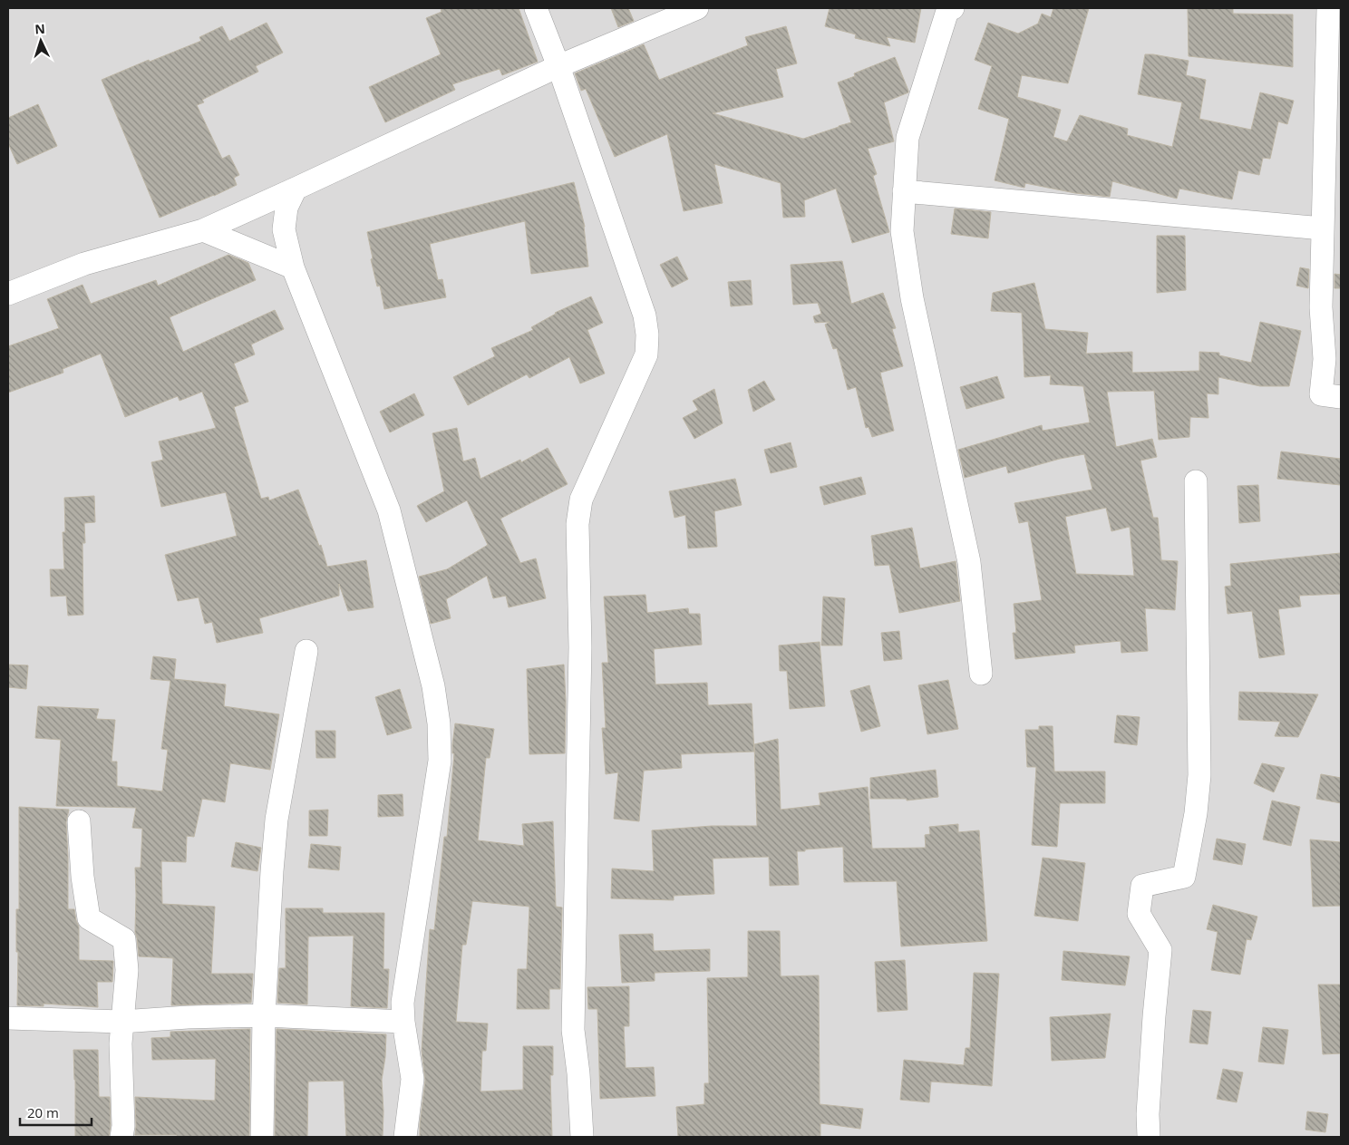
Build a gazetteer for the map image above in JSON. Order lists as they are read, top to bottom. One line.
{"scale_bar":"20 m","north":"top"}
